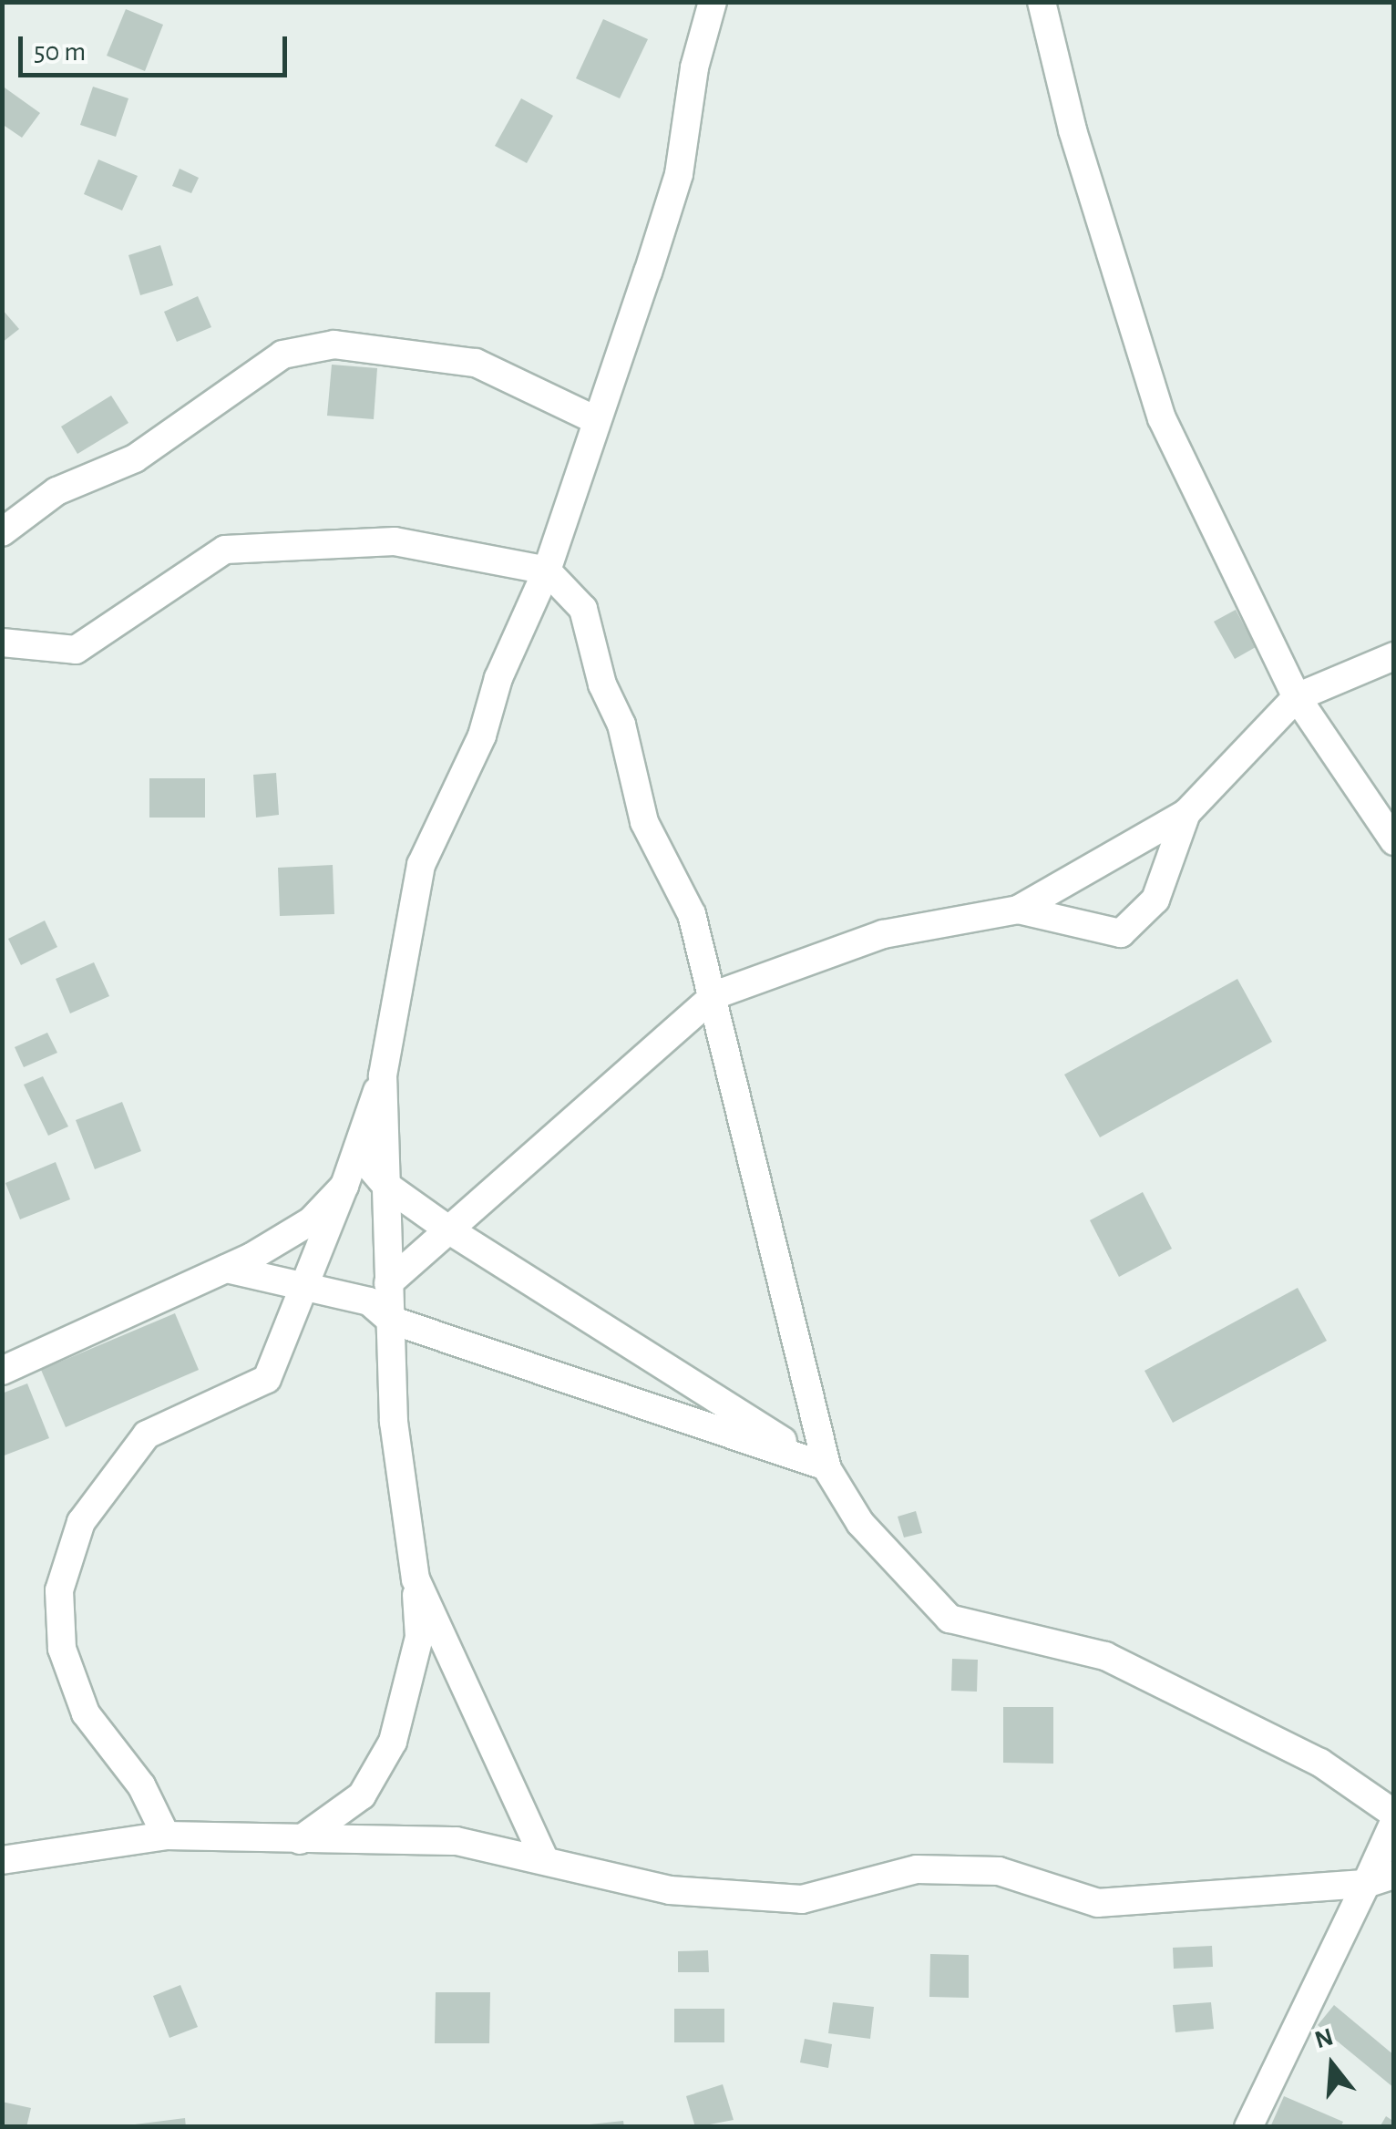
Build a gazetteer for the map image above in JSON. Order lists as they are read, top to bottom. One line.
{"scale_bar":"50 m","north":"top"}
